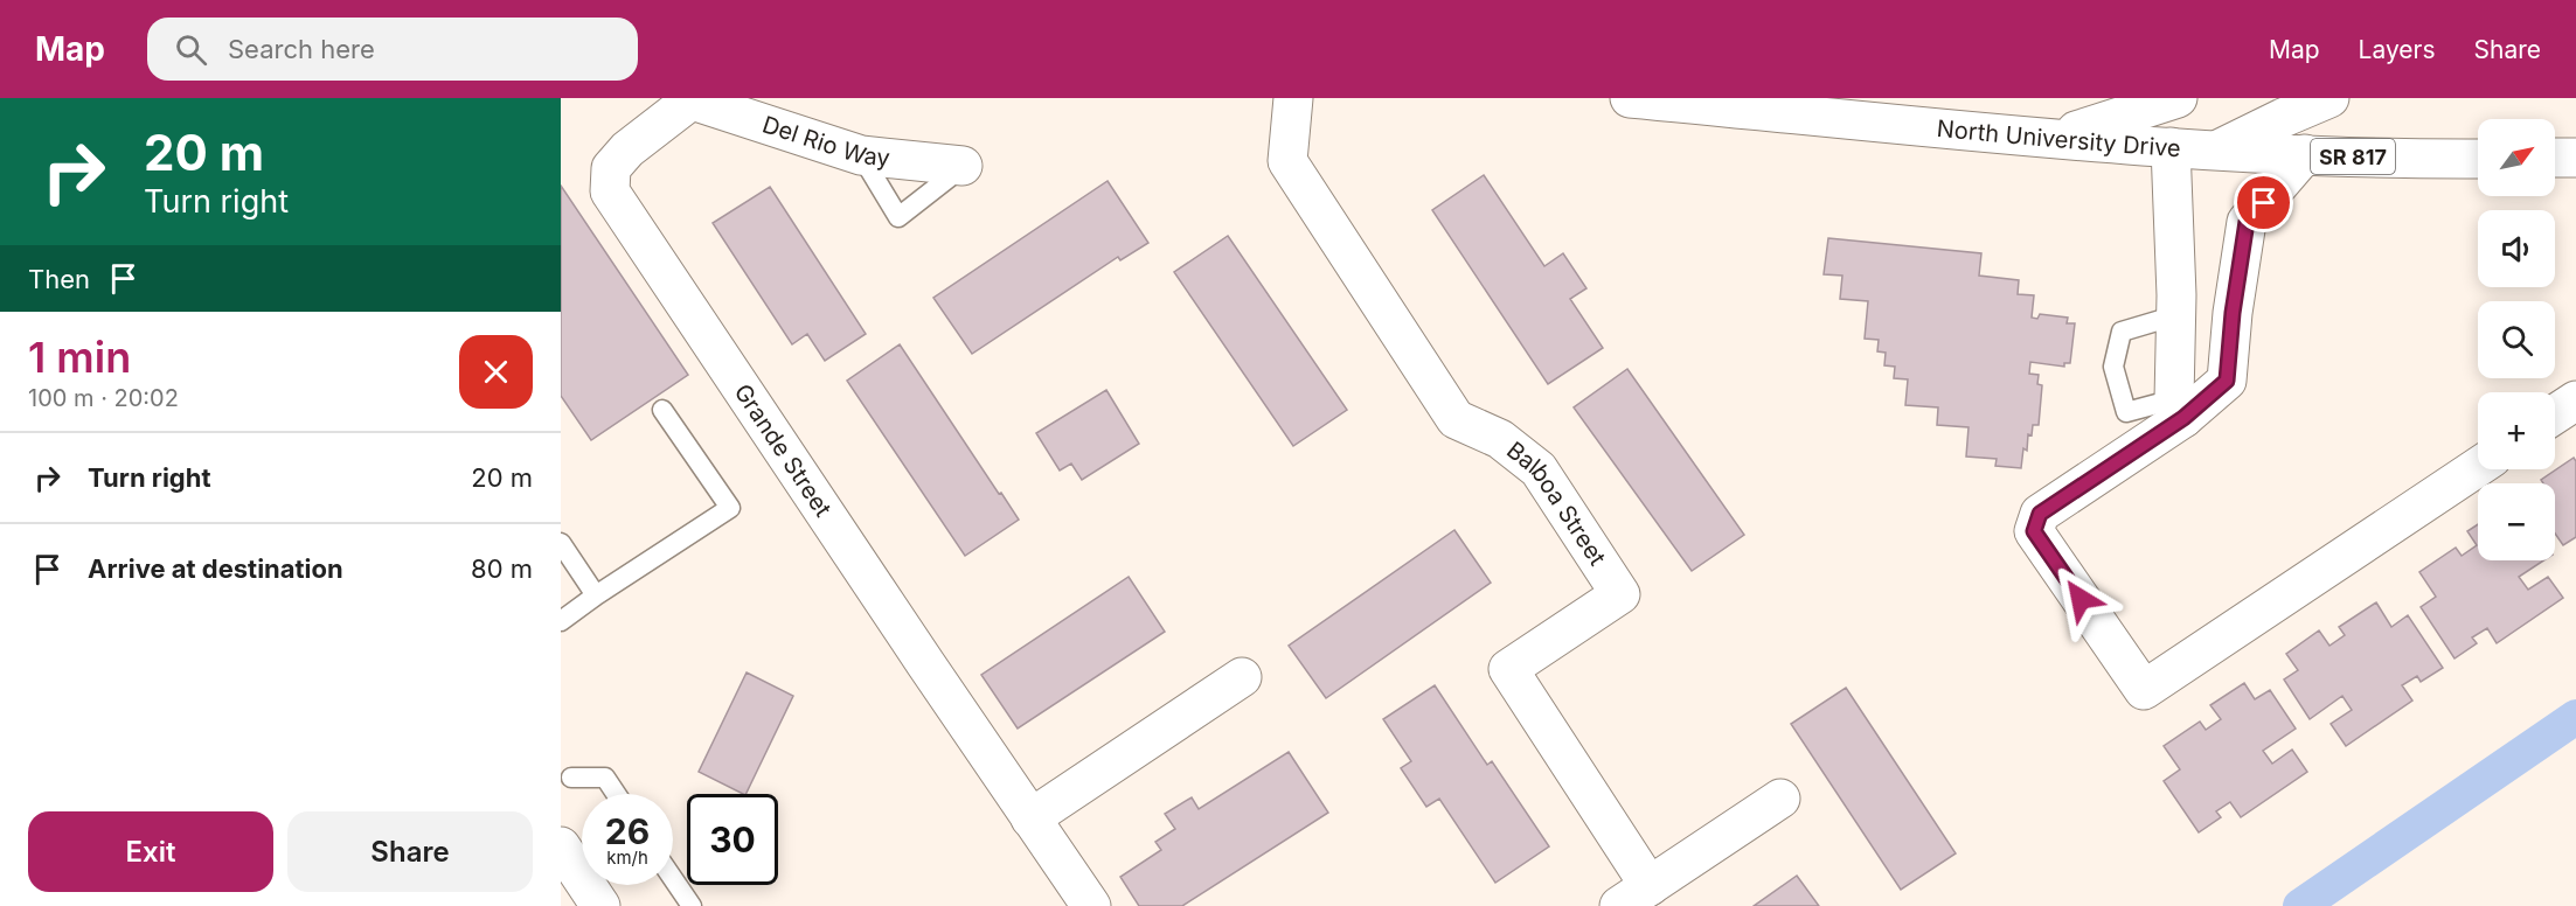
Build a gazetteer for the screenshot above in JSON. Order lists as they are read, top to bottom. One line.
{"streets":{"street":["North University Drive","Del Rio Way","SR 817","Grande Street","Balboa Street"]},"crossings":[["Del Rio Way","Grande Street"]],"north":"top right","page":{"header":"Map","search":"Search here","nav":["Map","Layers","Share"],"turn":["20 m","Turn right"],"map_buttons":["+","−"],"then":"Then","heading":["1 min","100 m · 20:02"],"list":[{"name":"Turn right","value":"20 m"},{"name":"Arrive at destination","value":"80 m"}],"speed":"26 km/h","limit":"30","buttons":["Exit","Share"]}}
